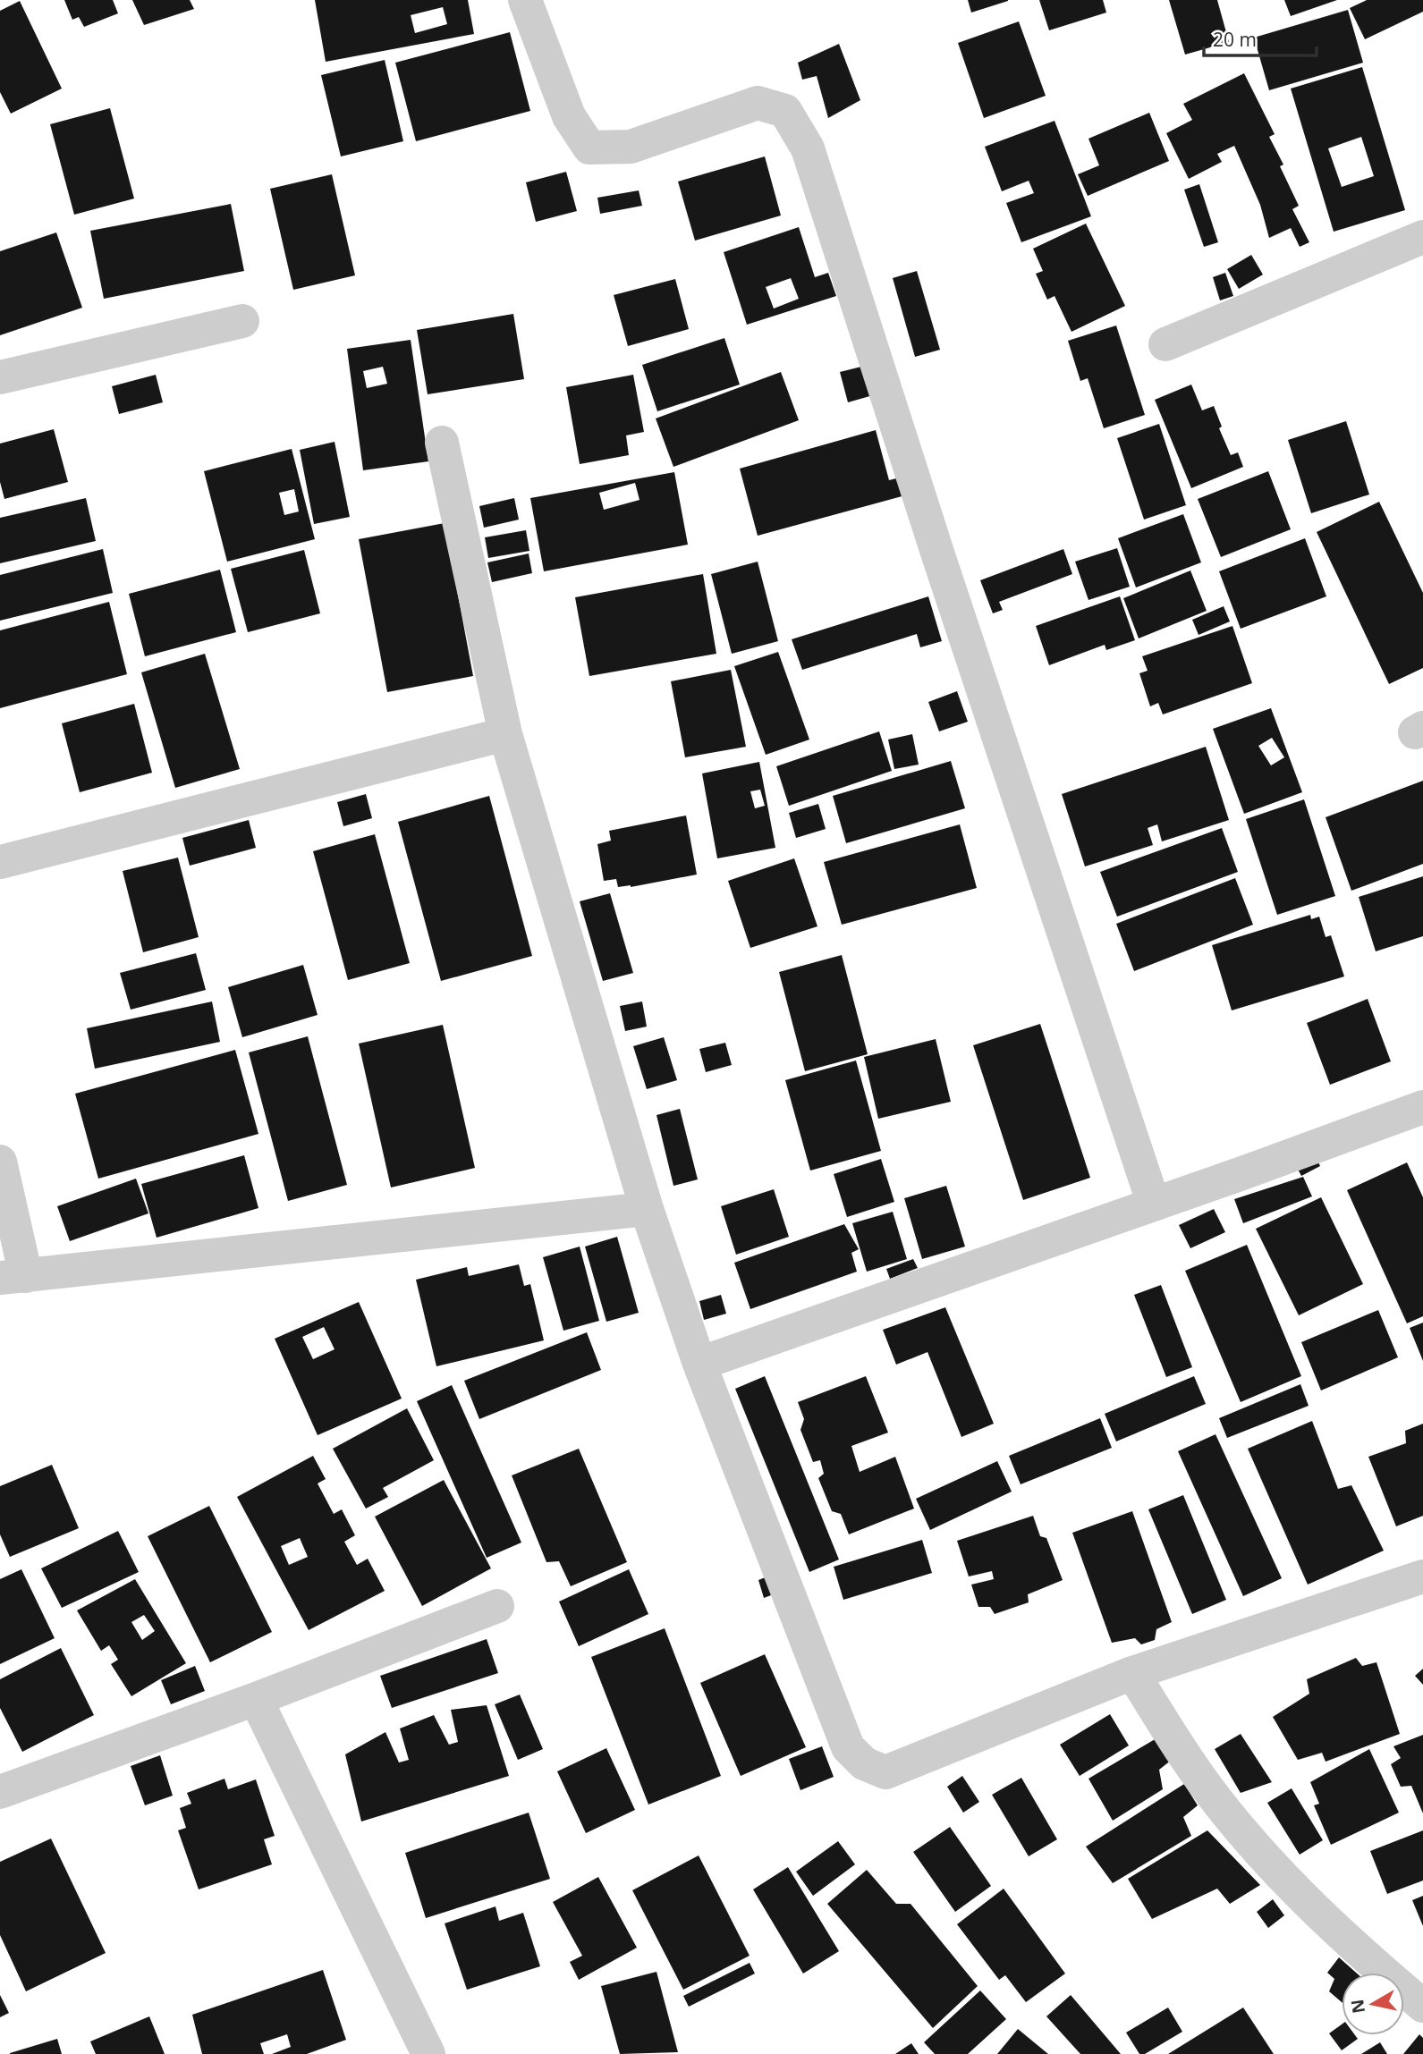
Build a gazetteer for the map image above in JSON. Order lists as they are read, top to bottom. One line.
{"scale_bar":"20 m","north":"left"}
